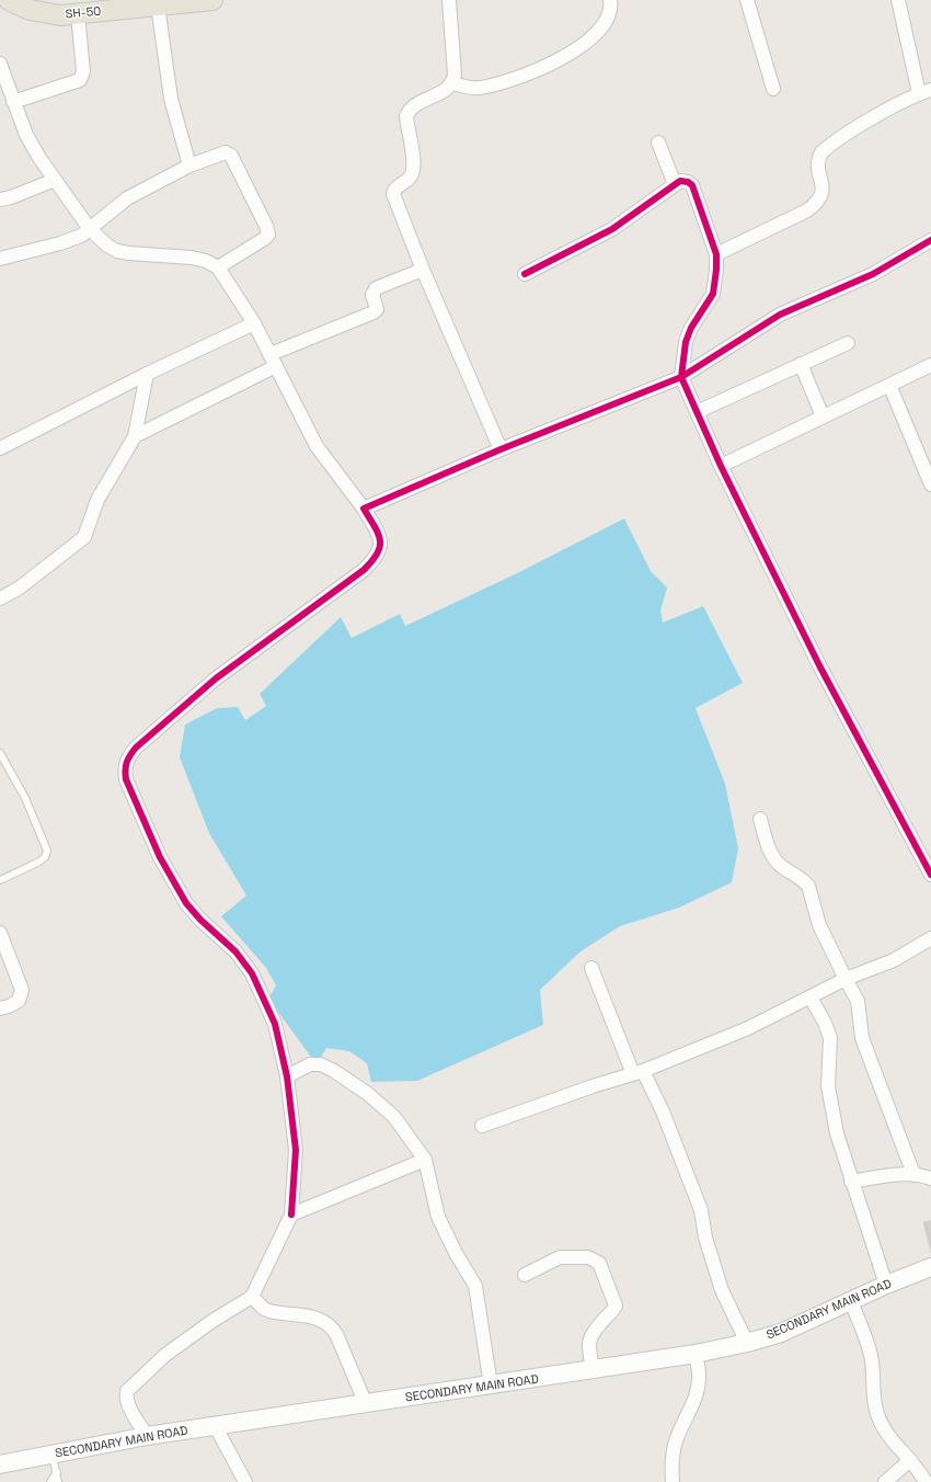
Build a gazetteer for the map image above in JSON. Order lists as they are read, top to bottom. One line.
{"streets":{"main road":["SH-50","SECONDARY MAIN ROAD"]}}
